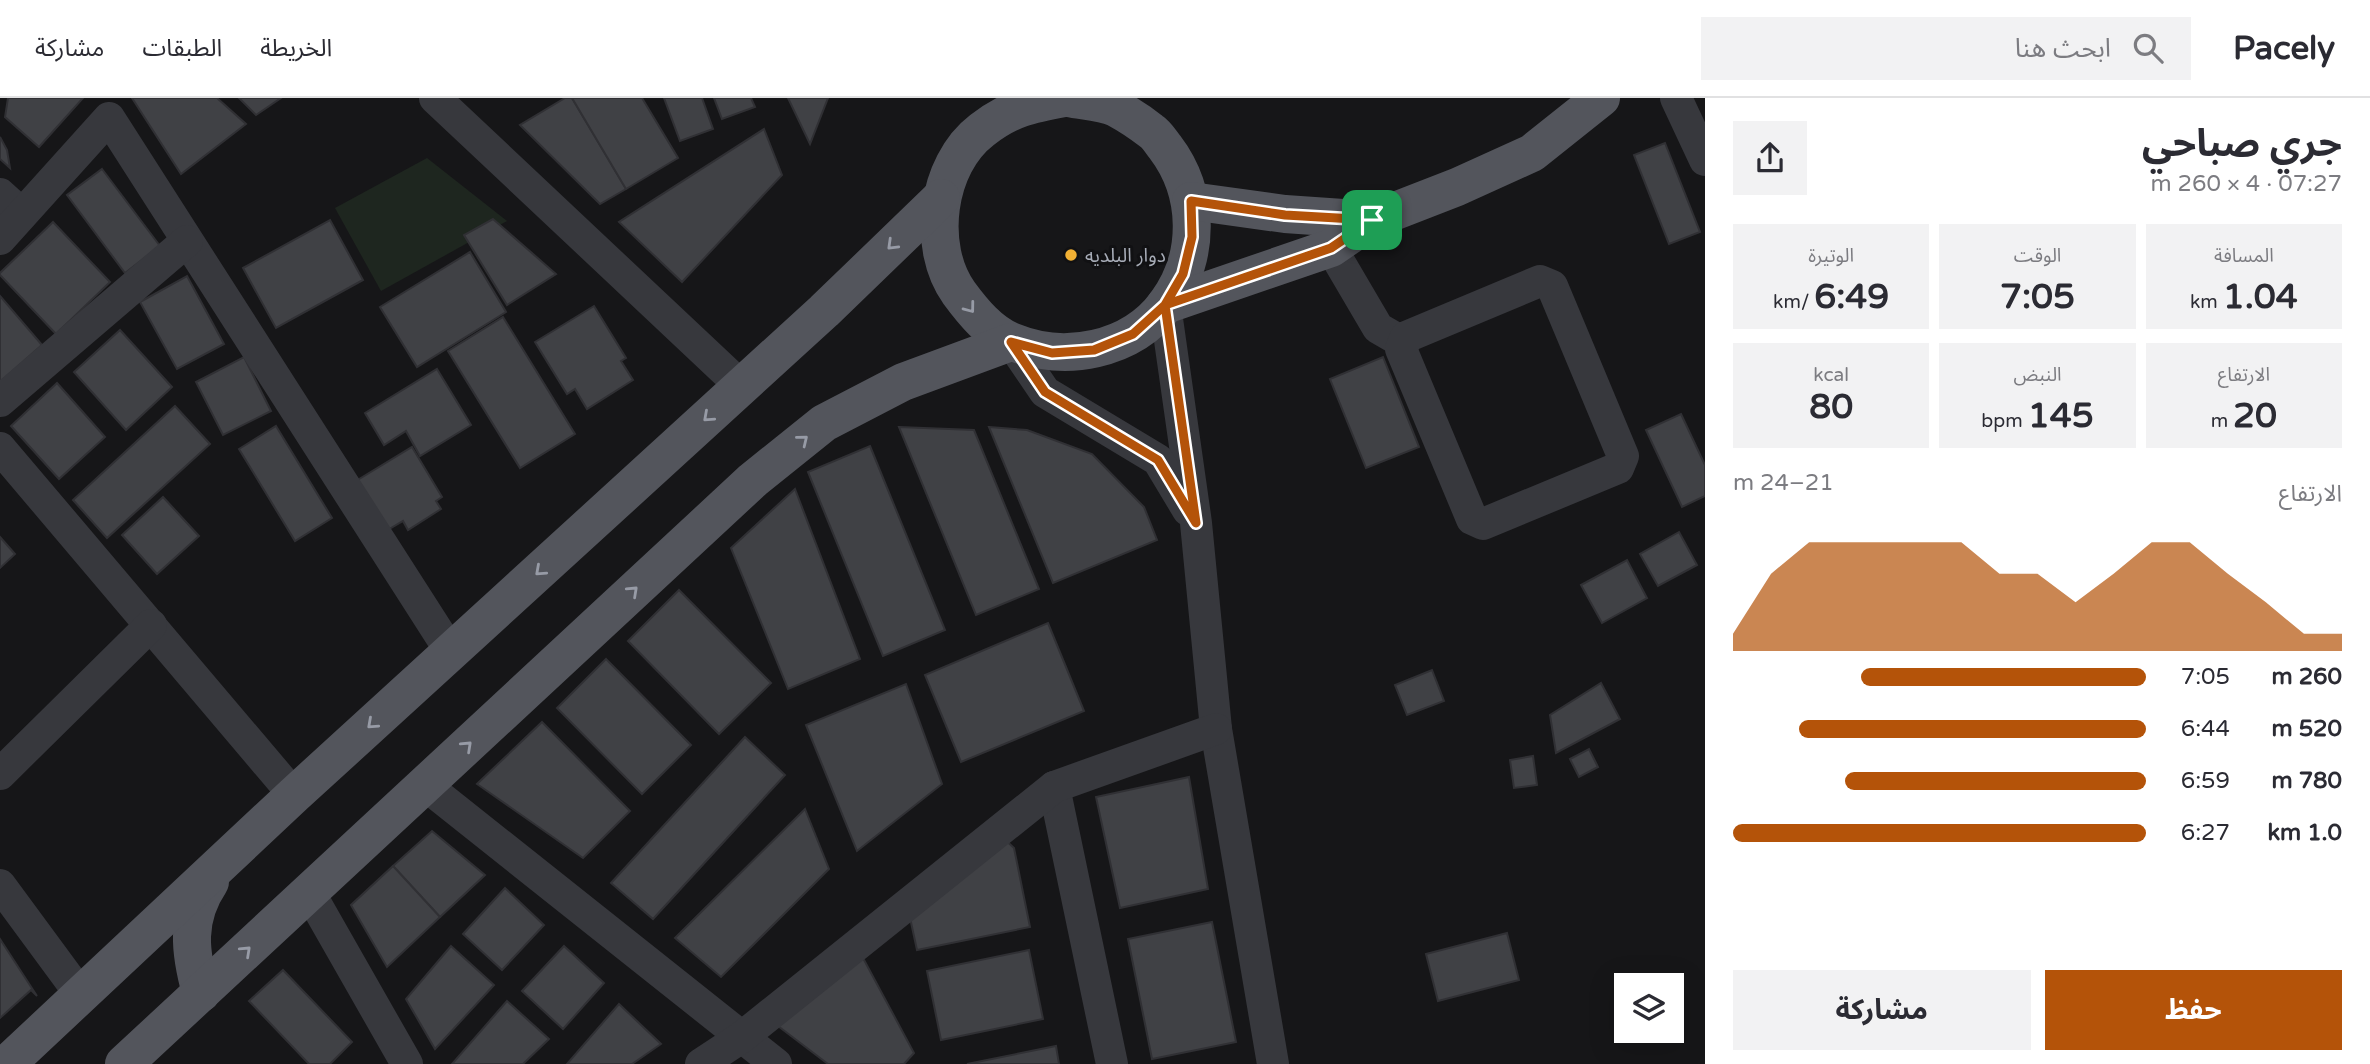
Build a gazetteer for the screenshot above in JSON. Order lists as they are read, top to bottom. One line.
{"places":["دوار البلديه"],"page":{"header":"Pacely","search":"ابحث هنا","nav":["الخريطة","الطبقات","مشاركة"],"heading":["جري صباحي","07:27 · 4 × 260 m"],"stats":[["المسافة","1.04 km"],["الوقت","7:05"],["الوتيرة","6:49 /km"],["الارتفاع","20 m"],["النبض","145 bpm"],["kcal","80"]],"chart":["الارتفاع","21–24 m"],"list":[{"name":"260 m","note":"7:05"},{"name":"520 m","note":"6:44"},{"name":"780 m","note":"6:59"},{"name":"1.0 km","note":"6:27"}],"buttons":["حفظ","مشاركة"]}}
